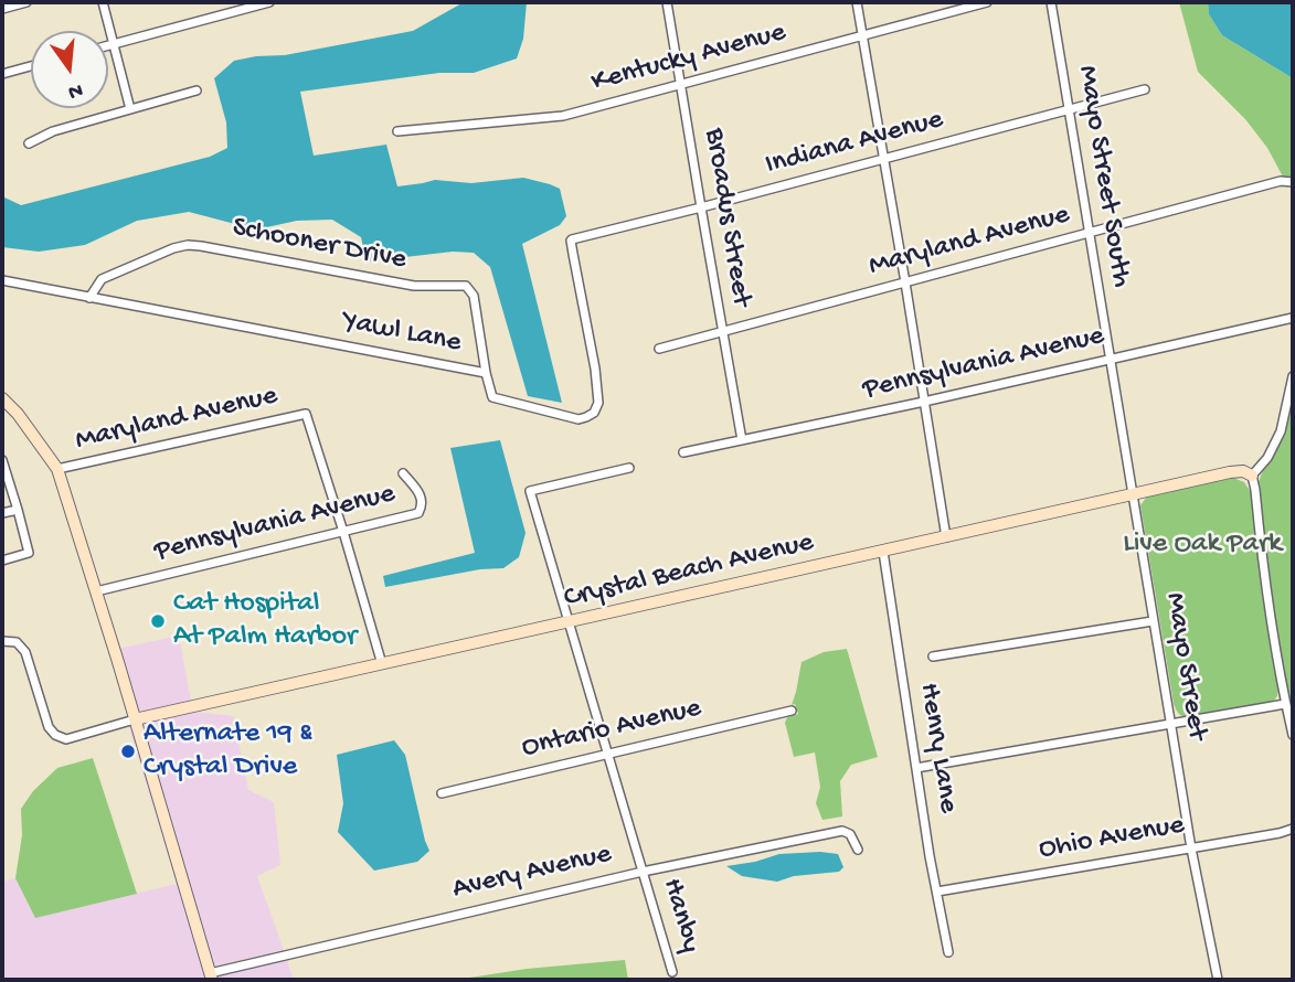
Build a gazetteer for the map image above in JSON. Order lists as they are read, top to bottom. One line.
{"streets":{"street":["Kentucky Avenue","Indiana Avenue","Mayo Street South","Broadus Street","Maryland Avenue","Schooner Drive","Yawl Lane","Pennsylvania Avenue","Crystal Beach Avenue","Mayo Street","Ontario Avenue","Henry Lane","Ohio Avenue","Avery Avenue","Hanby"]},"crossings":[["Kentucky Avenue","Broadus Street"],["Indiana Avenue","Mayo Street South"],["Indiana Avenue","Broadus Street"],["Indiana Avenue","Yawl Lane"],["Mayo Street South","Maryland Avenue"],["Mayo Street South","Pennsylvania Avenue"],["Mayo Street South","Mayo Street"],["Broadus Street","Maryland Avenue"],["Broadus Street","Pennsylvania Avenue"],["Maryland Avenue","Pennsylvania Avenue"],["Schooner Drive","Yawl Lane"],["Pennsylvania Avenue","Mayo Street"],["Crystal Beach Avenue","Mayo Street"],["Crystal Beach Avenue","Henry Lane"],["Crystal Beach Avenue","Hanby"],["Mayo Street","Ohio Avenue"],["Ontario Avenue","Hanby"],["Henry Lane","Ohio Avenue"],["Avery Avenue","Hanby"]],"parks":["Live Oak Park"],"places":["Cat Hospital At Palm Harbor","Alternate 19 & Crystal Drive"],"north":"bottom"}
